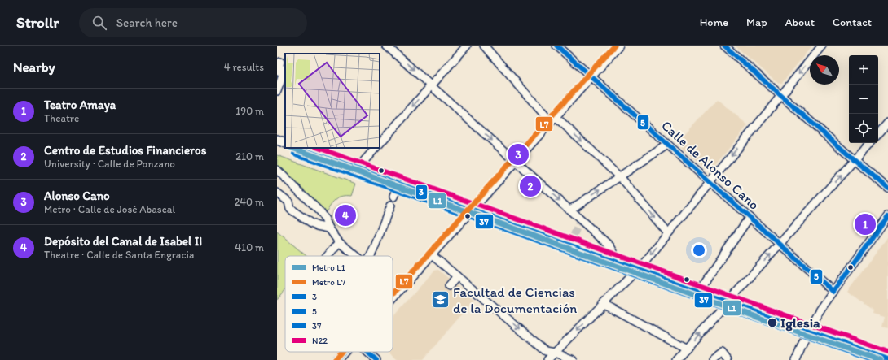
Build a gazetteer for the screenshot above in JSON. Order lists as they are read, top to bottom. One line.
{"streets":{"street":["Calle de Alonso Cano"]},"places":{"school or university":["Facultad de Ciencias de la Documentación"],"other":["Iglesia"]},"lines":["metro line L7","transit line 5","metro line L1","transit line 3","transit line N22","transit line 37"],"legend":["Metro L1","Metro L7","3","5","37","N22"],"north":"top left","page":{"header":"Strollr","search":"Search here","nav":["Home","Map","About","Contact"],"heading":["Nearby","4 results"],"map_buttons":["+","−"],"list":[{"mark":"1","name":"Teatro Amaya","note":"Theatre","value":"190 m"},{"mark":"2","name":"Centro de Estudios Financieros","note":"University · Calle de Ponzano","value":"210 m"},{"mark":"3","name":"Alonso Cano","note":"Metro · Calle de José Abascal","value":"240 m"},{"mark":"4","name":"Depósito del Canal de Isabel II","note":"Theatre · Calle de Santa Engracia","value":"410 m"}],"pins":["3","2","4","1"]}}
